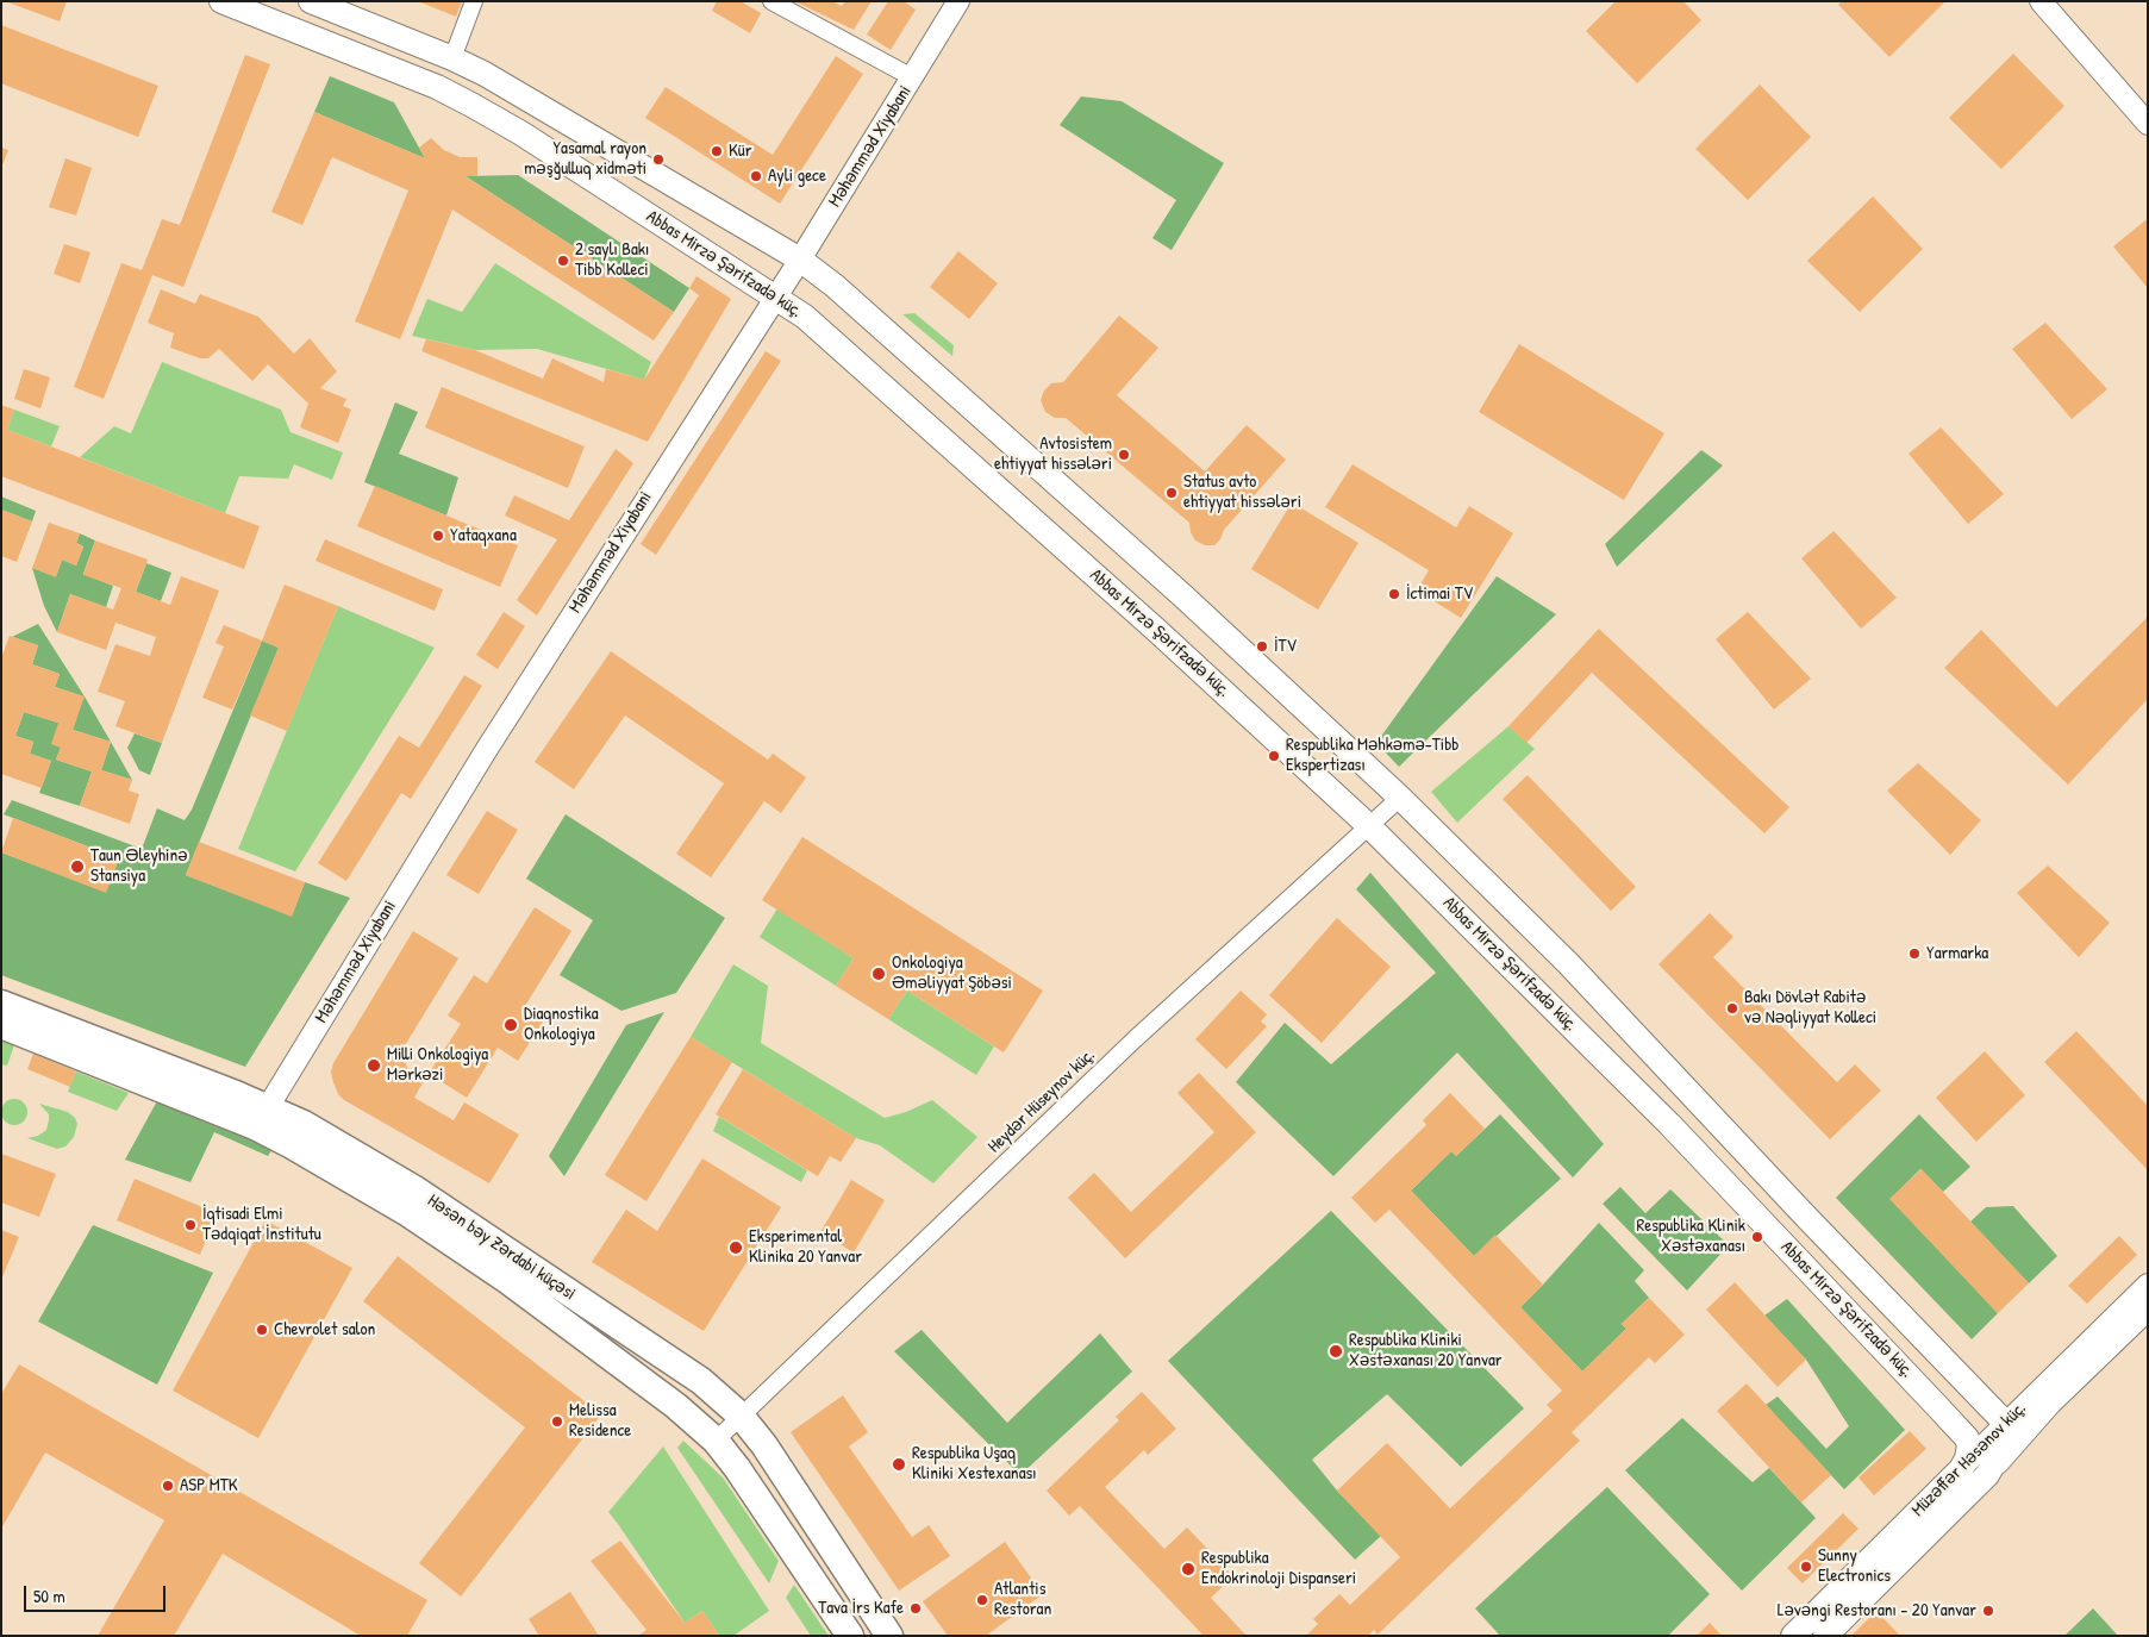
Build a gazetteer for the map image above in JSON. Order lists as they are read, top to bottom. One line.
{"streets":{"main road":["Abbas Mirzə Şərifzadə küç.","Həsən bəy Zərdabi küçəsi","Müzəffər Həsənov küç."],"street":["Məhəmməd Xiyabani","Heydər Hüseynov küç."]},"crossings":[["Məhəmməd Xiyabani","Abbas Mirzə Şərifzadə küç."],["Məhəmməd Xiyabani","Həsən bəy Zərdabi küçəsi"],["Abbas Mirzə Şərifzadə küç.","Heydər Hüseynov küç."],["Abbas Mirzə Şərifzadə küç.","Müzəffər Həsənov küç."],["Heydər Hüseynov küç.","Həsən bəy Zərdabi küçəsi"]],"places":["Kür","Yasamal rayon məşğulluq xidməti","Ayli gece","2 saylı Bakı Tibb Kolleci","Avtosistem ehtiyyat hissələri","Status avto ehtiyyat hissələri","Yataqxana","İctimai TV","İTV","Respublika Məhkəmə-Tibb Ekspertizası","Taun Əleyhinə Stansiya","Yarmarka","Onkologiya Əməliyyat Şöbəsi","Bakı Dövlət Rabitə və Nəqliyyat Kolleci","Diaqnostika Onkologiya","Milli Onkologiya Mərkəzi","İqtisadi Elmi Tədqiqat İnstitutu","Respublika Klinik Xəstəxanası","Eksperimental Klinika 20 Yanvar","Chevrolet salon","Respublika Kliniki Xəstəxanası 20 Yanvar","Melissa Residence","Respublika Uşaq Kliniki Xestexanası","ASP MTK","Sunny Electronics","Respublika Endokrinoloji Dispanseri","Atlantis Restoran","Tava İrs Kafe","Ləvəngi Restoranı - 20 Yanvar"],"scale_bar":"50 m"}
